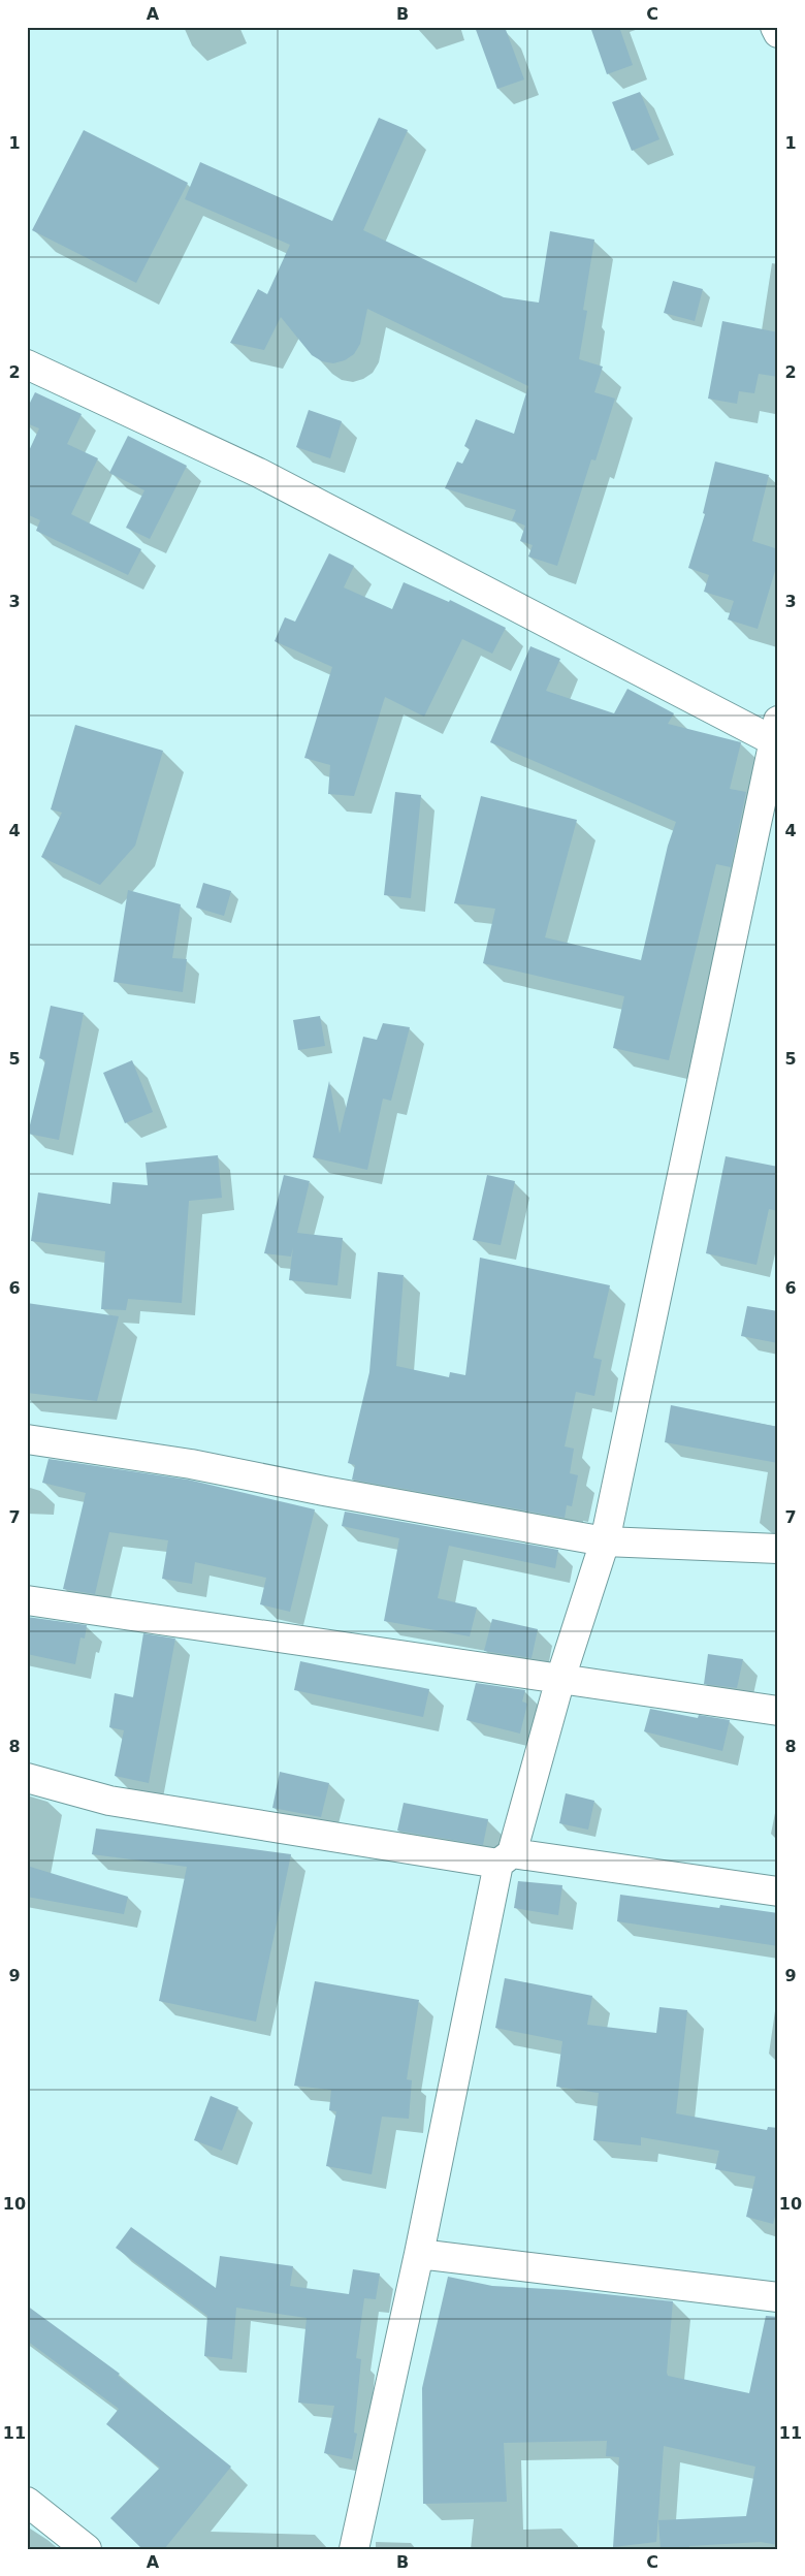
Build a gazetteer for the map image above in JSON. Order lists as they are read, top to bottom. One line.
{"grid":{"columns":["A","B","C"],"rows":["1","2","3","4","5","6","7","8","9","10","11"]}}
